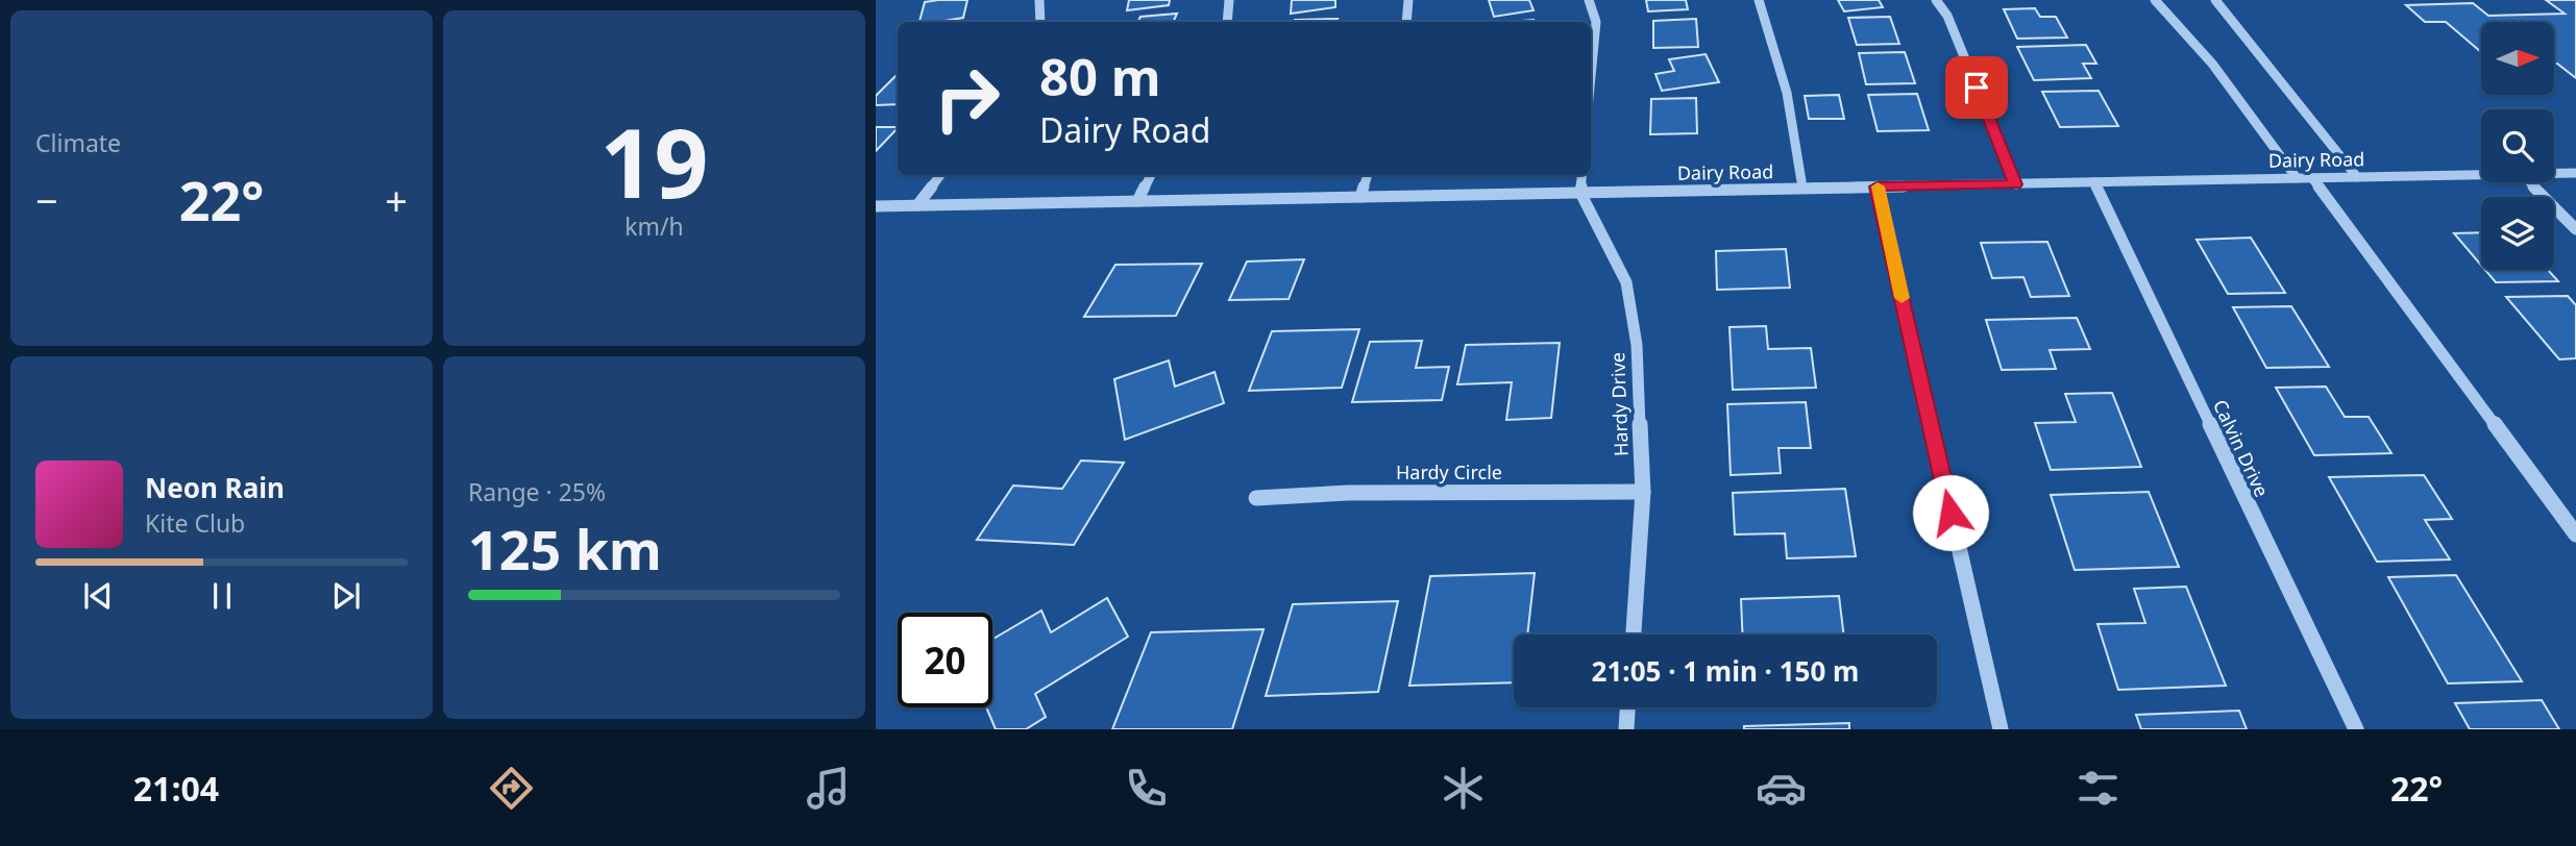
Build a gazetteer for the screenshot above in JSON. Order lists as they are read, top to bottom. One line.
{"streets":{"street":["Dairy Road","Hardy Drive","Calvin Drive","Hardy Circle"]},"crossings":[["Dairy Road","Hardy Drive"],["Dairy Road","Calvin Drive"],["Hardy Drive","Hardy Circle"]],"north":"right","page":{"tile":["Climate",["19","km/h"],["Range · 25%","125 km"]],"turn":["80 m","Dairy Road"],"heat":["−","22°","+"],"song":["Neon Rain","Kite Club"],"limit":"20","trip":"21:05 · 1 min · 150 m","tabs":["21:04","22°"]}}
